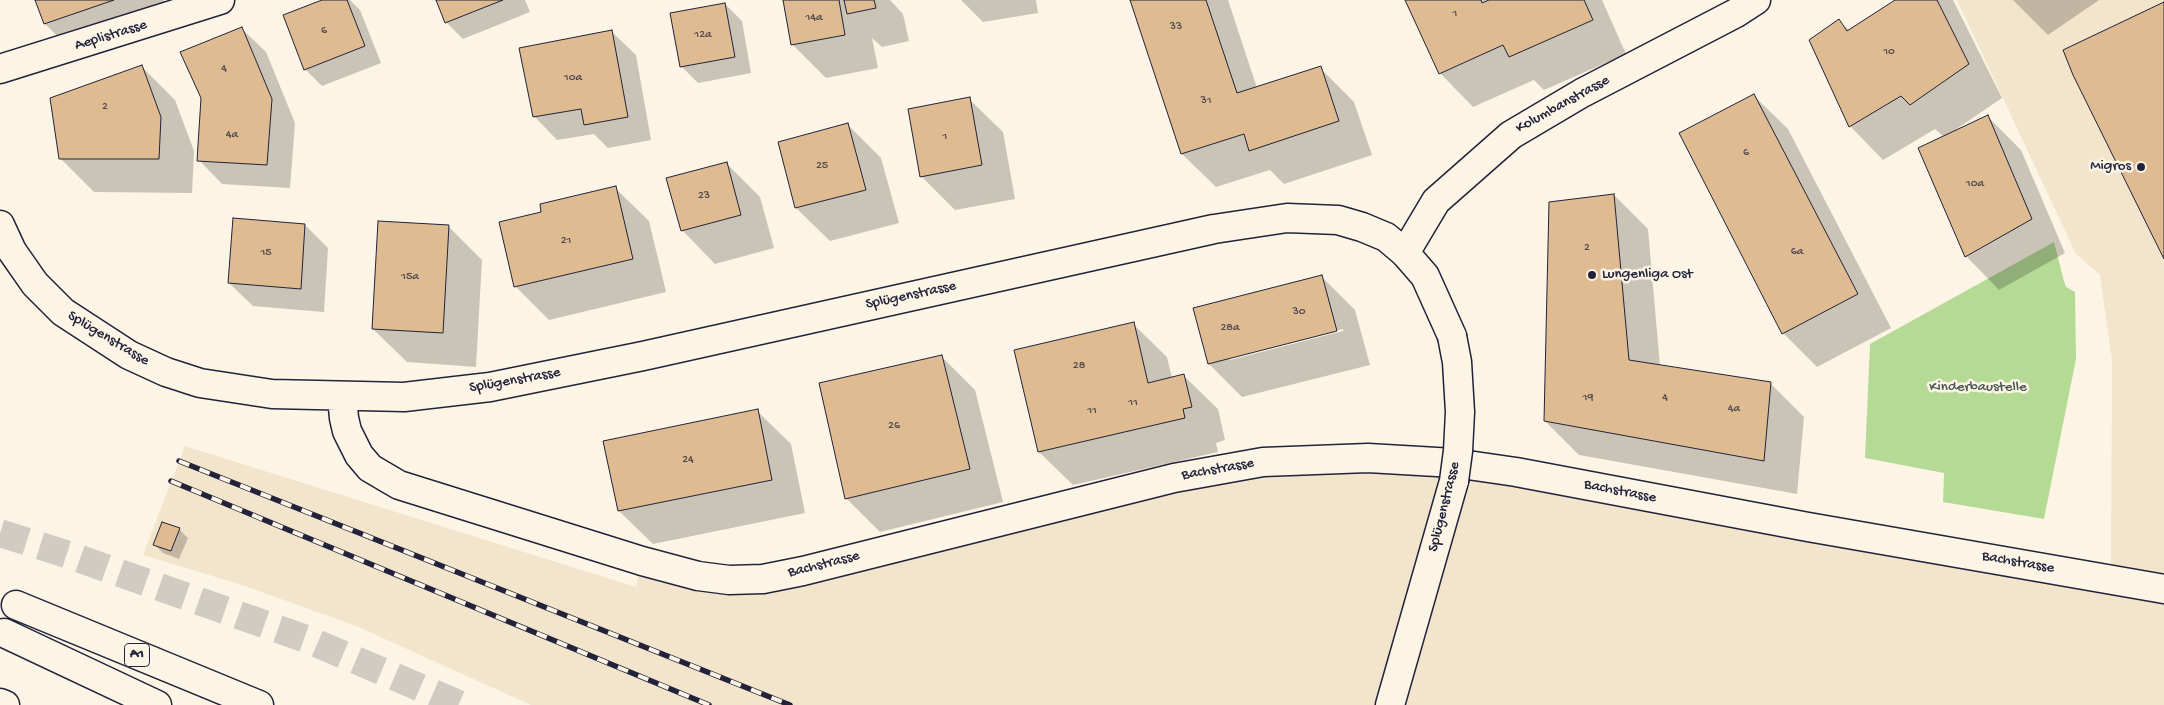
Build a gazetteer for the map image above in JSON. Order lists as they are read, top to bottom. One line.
{"streets":{"main road":["Aeplistrasse","Kolumbanstrasse","Splügenstrasse","Bachstrasse","A1"]},"crossings":[["Kolumbanstrasse","Splügenstrasse"],["Splügenstrasse","Bachstrasse"]],"parks":["Kinderbaustelle"],"places":["Migros","Lungenliga Ost"],"house_numbers":["1","14a","33","6","12a","10","4","10a","31","2","4a","1","6","25","10a","23","21","2","6a","15","15a","30","28a","28","19","4","11","4a","11","26","24"]}
